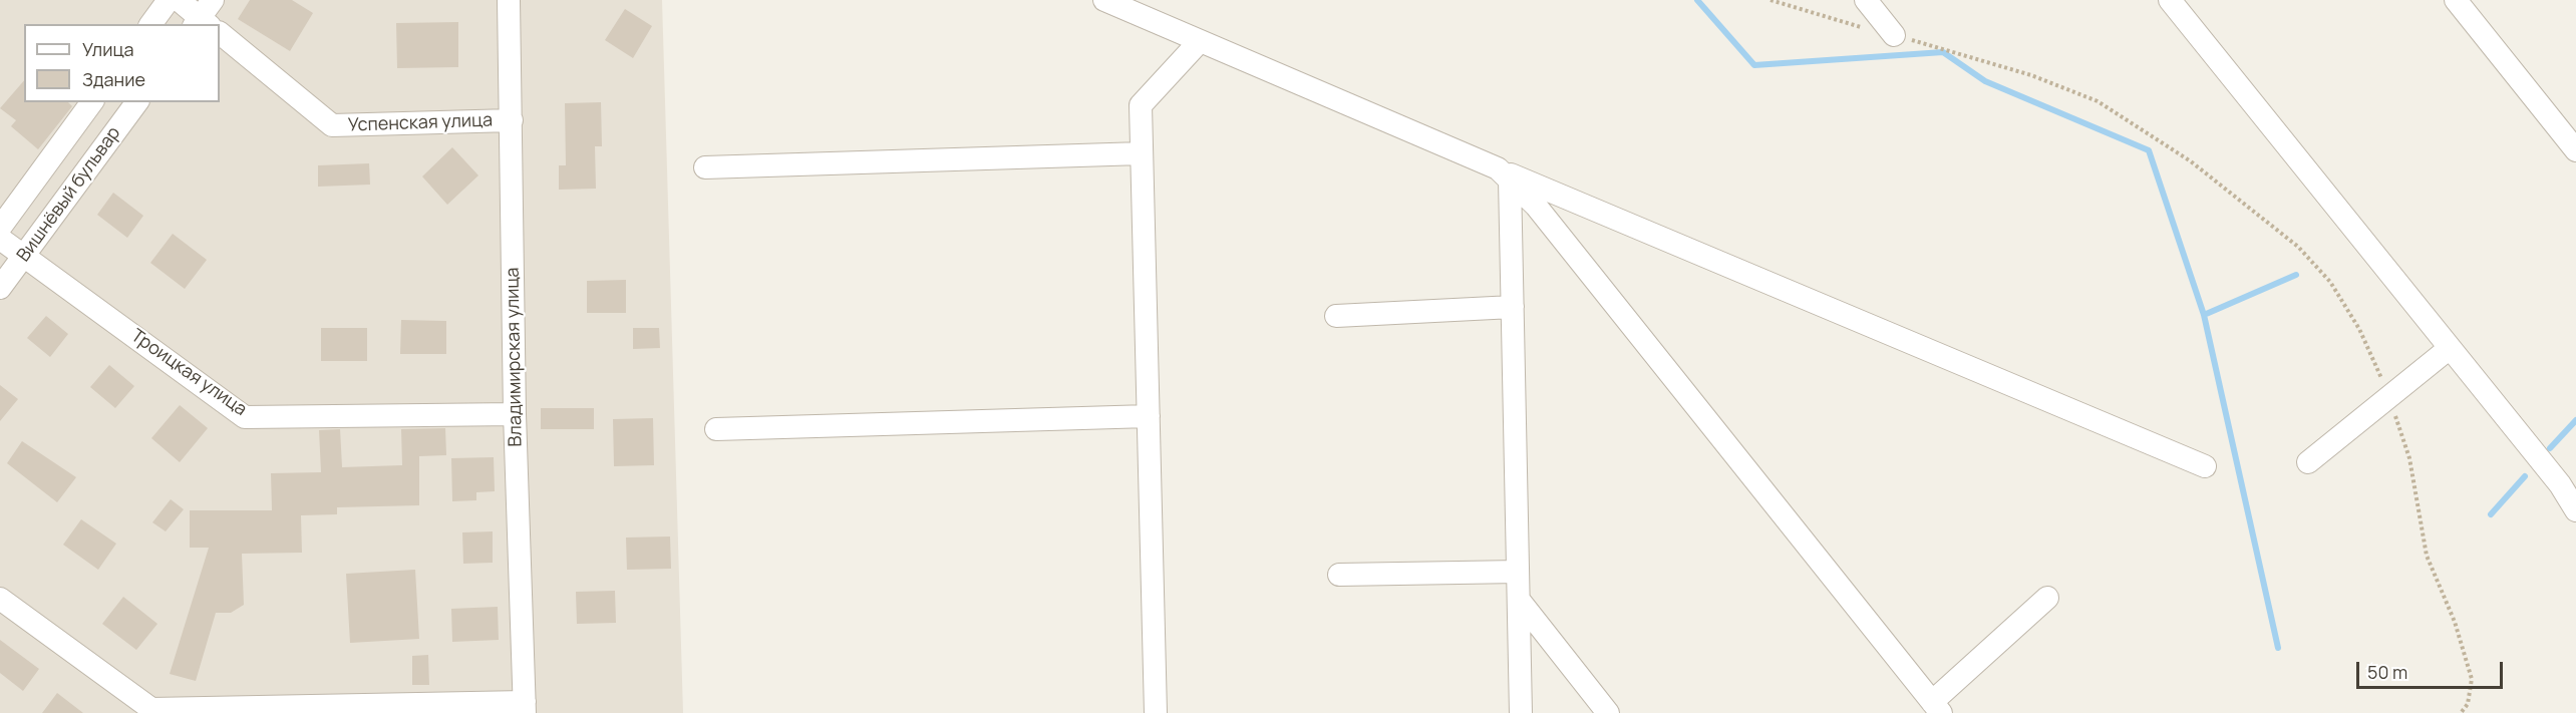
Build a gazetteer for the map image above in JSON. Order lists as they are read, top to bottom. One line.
{"streets":{"street":["Успенская улица","Вишнёвый бульвар","Владимирская улица","Троицкая улица"]},"crossings":[["Успенская улица","Владимирская улица"],["Вишнёвый бульвар","Троицкая улица"],["Владимирская улица","Троицкая улица"]],"legend":["Улица","Здание"],"scale_bar":"50 m"}
